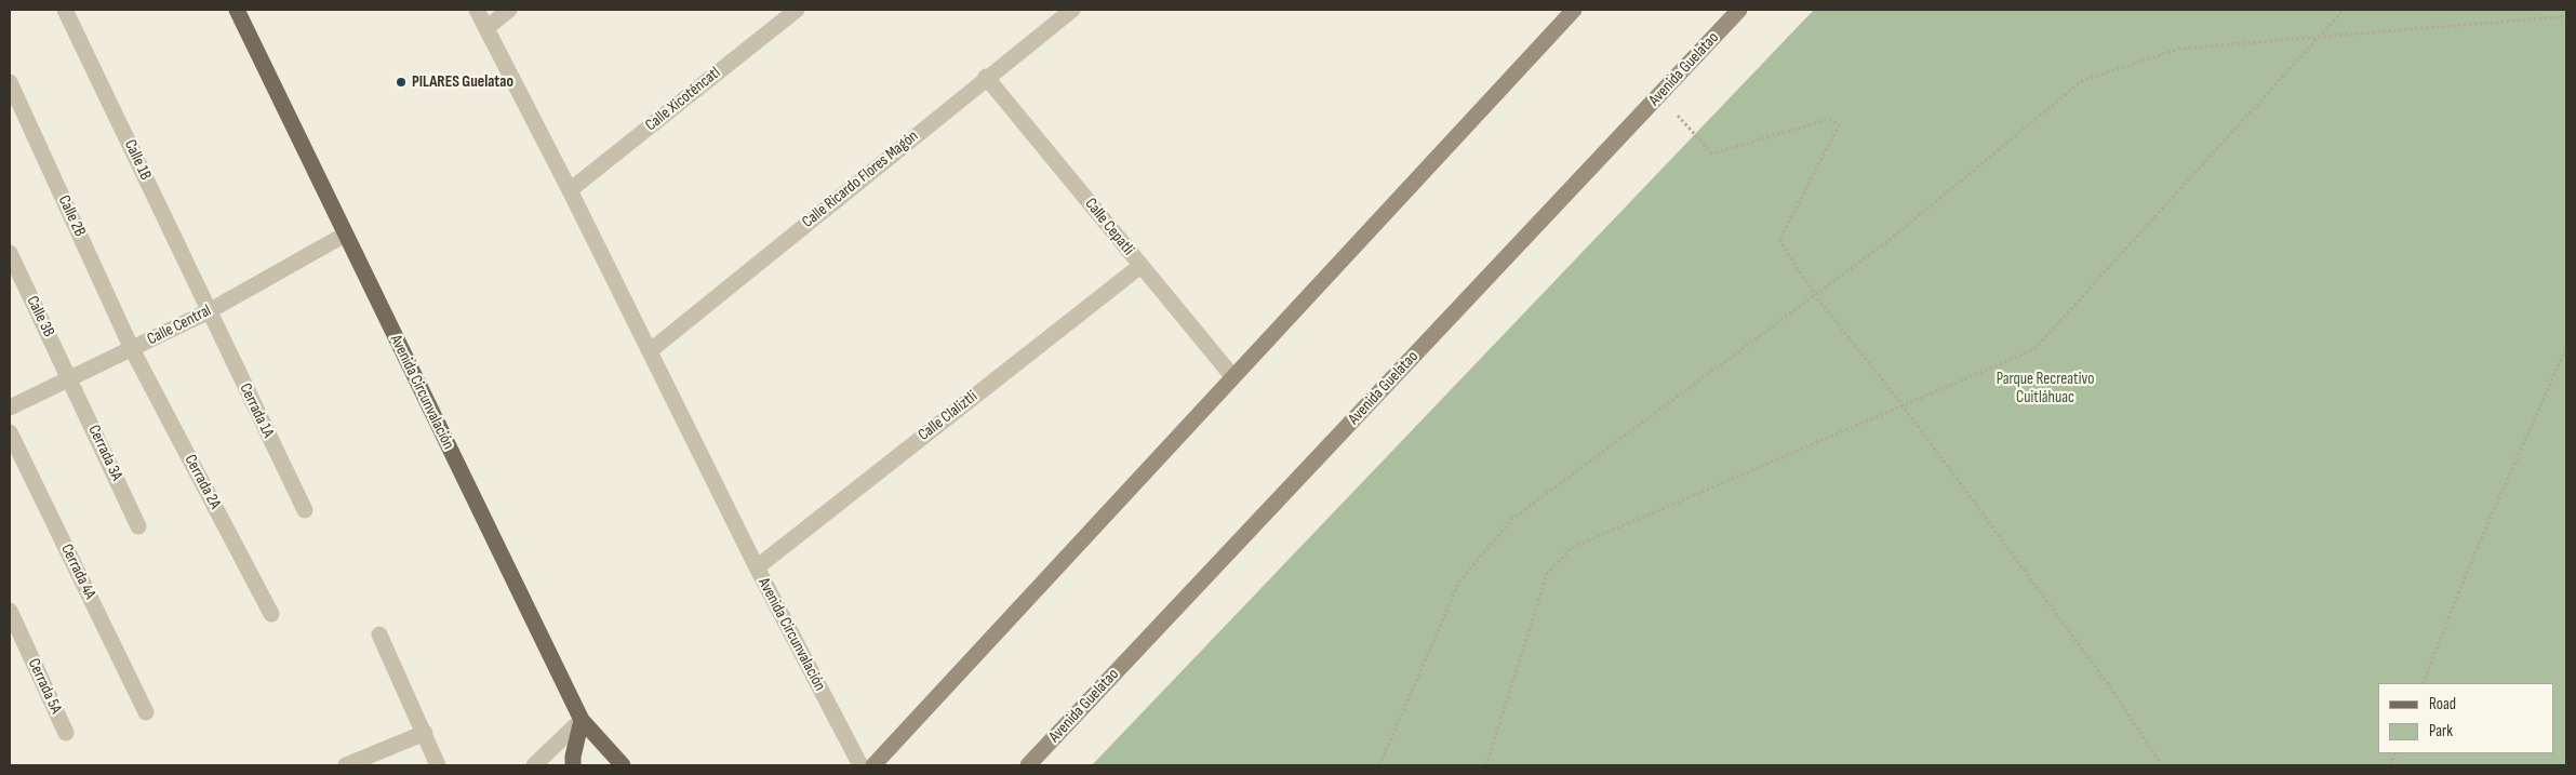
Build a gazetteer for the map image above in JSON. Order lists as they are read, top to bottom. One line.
{"streets":{"main road":["Avenida Guelatao","Avenida Circunvalación"],"street":["Calle Xicoténcatl","Calle 1B","Calle Ricardo Flores Magón","Calle 2B","Calle Cepatli","Calle 3B","Calle Central","Cerrada 1A","Calle Claliztli","Cerrada 3A","Cerrada 2A","Cerrada 4A","Cerrada 5A"]},"crossings":[["Calle Xicoténcatl","Avenida Circunvalación"],["Calle 1B","Calle Central"],["Calle 1B","Cerrada 1A"],["Calle Ricardo Flores Magón","Calle Cepatli"],["Calle Ricardo Flores Magón","Avenida Circunvalación"],["Calle 2B","Calle Central"],["Calle 2B","Cerrada 2A"],["Calle Cepatli","Calle Claliztli"],["Calle 3B","Calle Central"],["Calle 3B","Cerrada 3A"],["Calle Central","Avenida Circunvalación"],["Calle Central","Cerrada 1A"],["Calle Central","Cerrada 3A"],["Calle Central","Cerrada 2A"],["Avenida Circunvalación","Calle Claliztli"]],"parks":["Parque Recreativo Cuitláhuac"],"places":["PILARES Guelatao"],"legend":["Road","Park"]}
